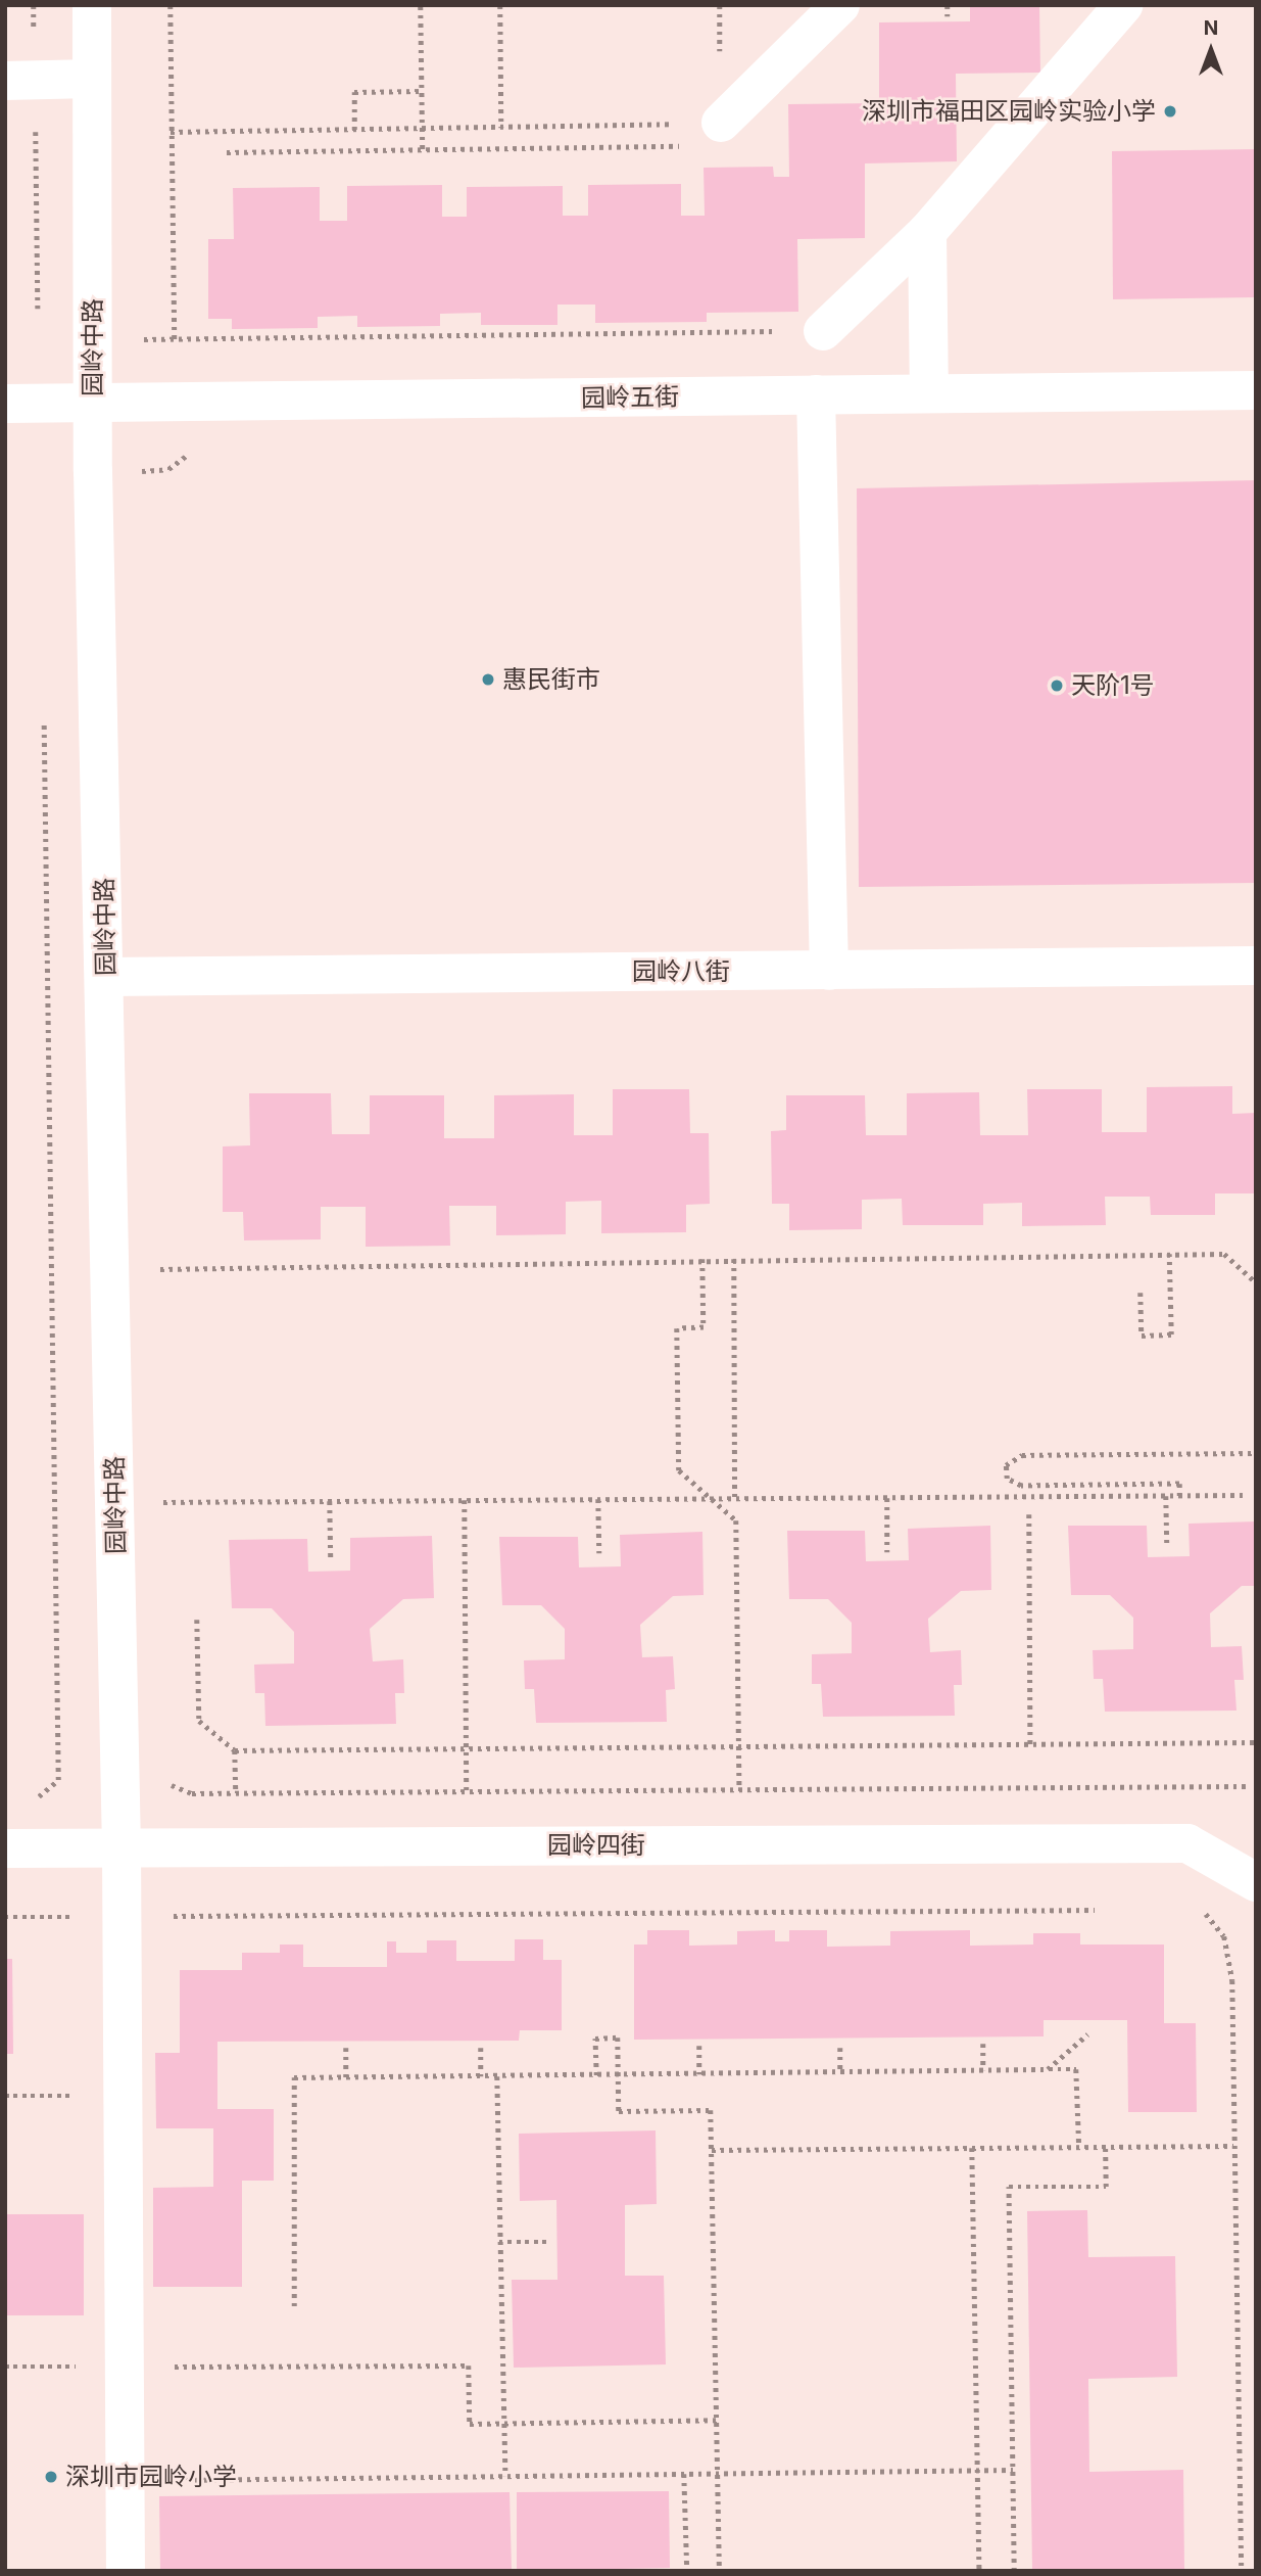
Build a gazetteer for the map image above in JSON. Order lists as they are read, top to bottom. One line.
{"streets":{"street":["园岭中路","园岭五街","园岭八街","园岭四街"]},"crossings":[["园岭中路","园岭五街"],["园岭中路","园岭八街"],["园岭中路","园岭四街"]],"places":["深圳市福田区园岭实验小学","惠民街市","天阶1号","深圳市园岭小学"],"north":"top"}
